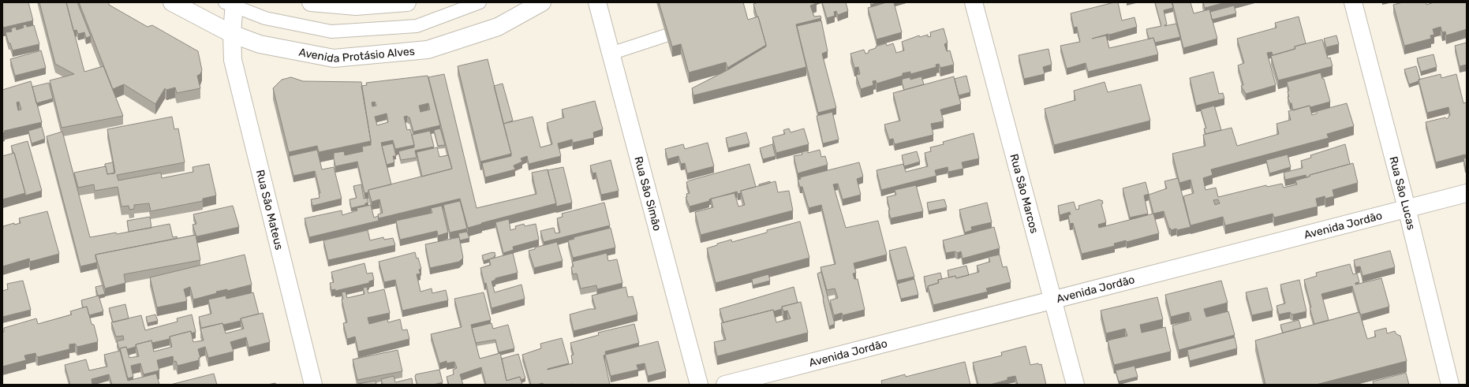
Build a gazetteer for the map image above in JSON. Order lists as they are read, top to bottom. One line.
{"streets":{"street":["Avenida Protásio Alves","Rua São Lucas","Rua São Simão","Rua São Marcos","Rua São Mateus","Avenida Jordão"]},"crossings":[["Avenida Protásio Alves","Rua São Mateus"],["Rua São Lucas","Avenida Jordão"],["Rua São Marcos","Avenida Jordão"]]}
